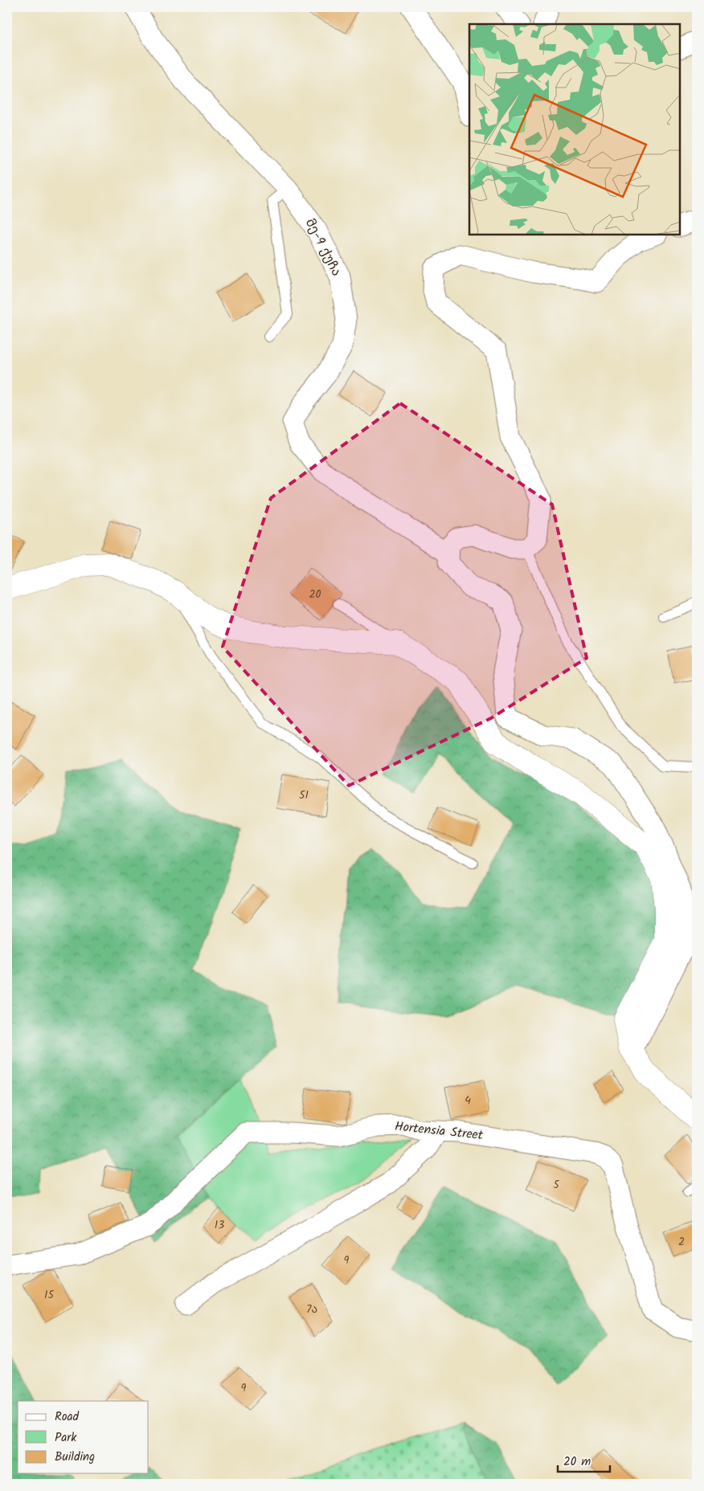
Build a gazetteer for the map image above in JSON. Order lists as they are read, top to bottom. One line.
{"streets":{"street":["მე-9 ქუჩა","Hortensia Street"]},"house_numbers":["20","51","4","5","13","2","9","15","7ა","9"],"legend":["Road","Park","Building"],"scale_bar":"20 m"}
